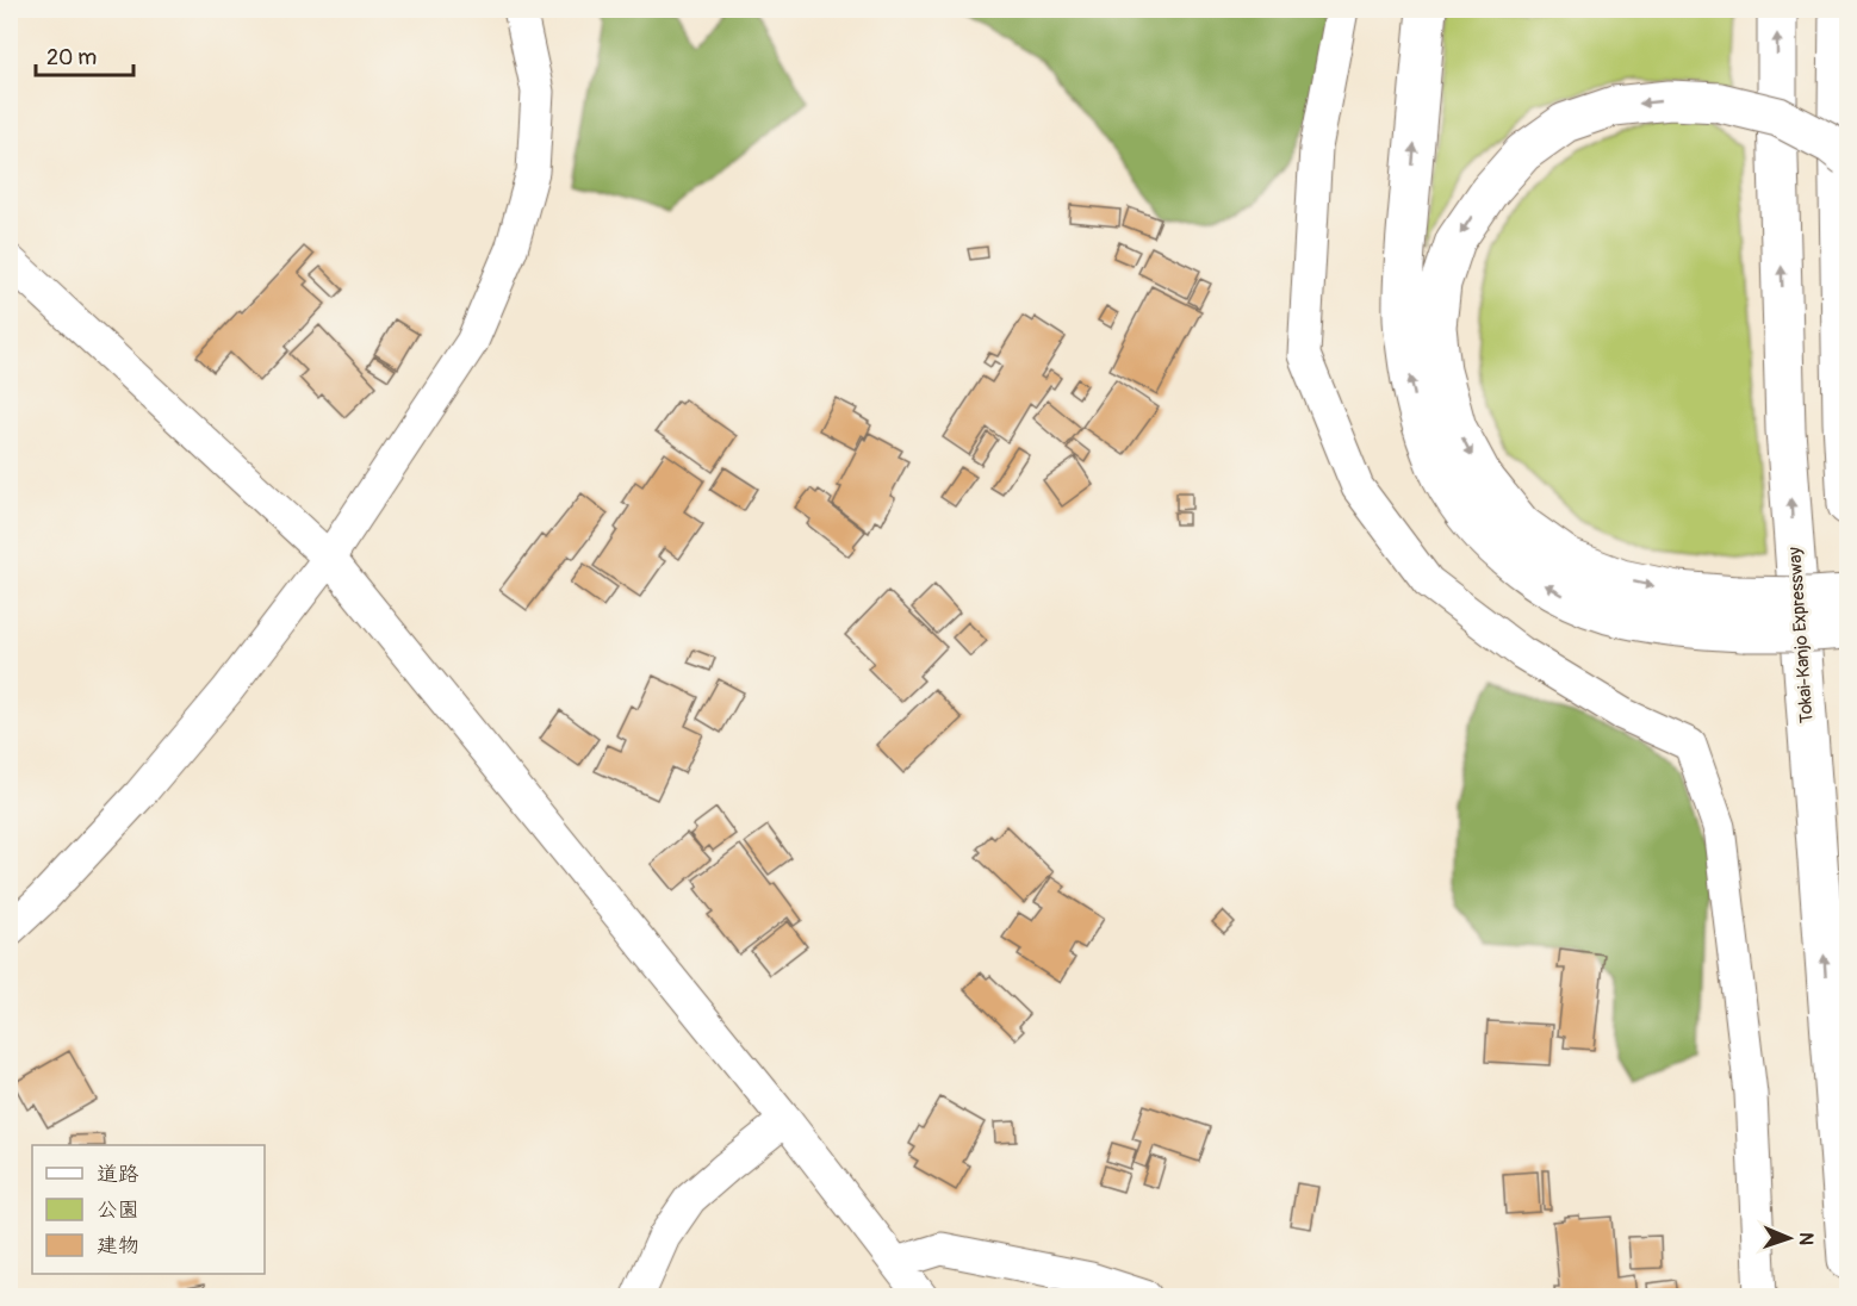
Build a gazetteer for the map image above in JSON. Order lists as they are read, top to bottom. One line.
{"streets":{"highway":["Tokai-Kanjo Expressway"]},"legend":["道路","公園","建物"],"scale_bar":"20 m","north":"right"}
